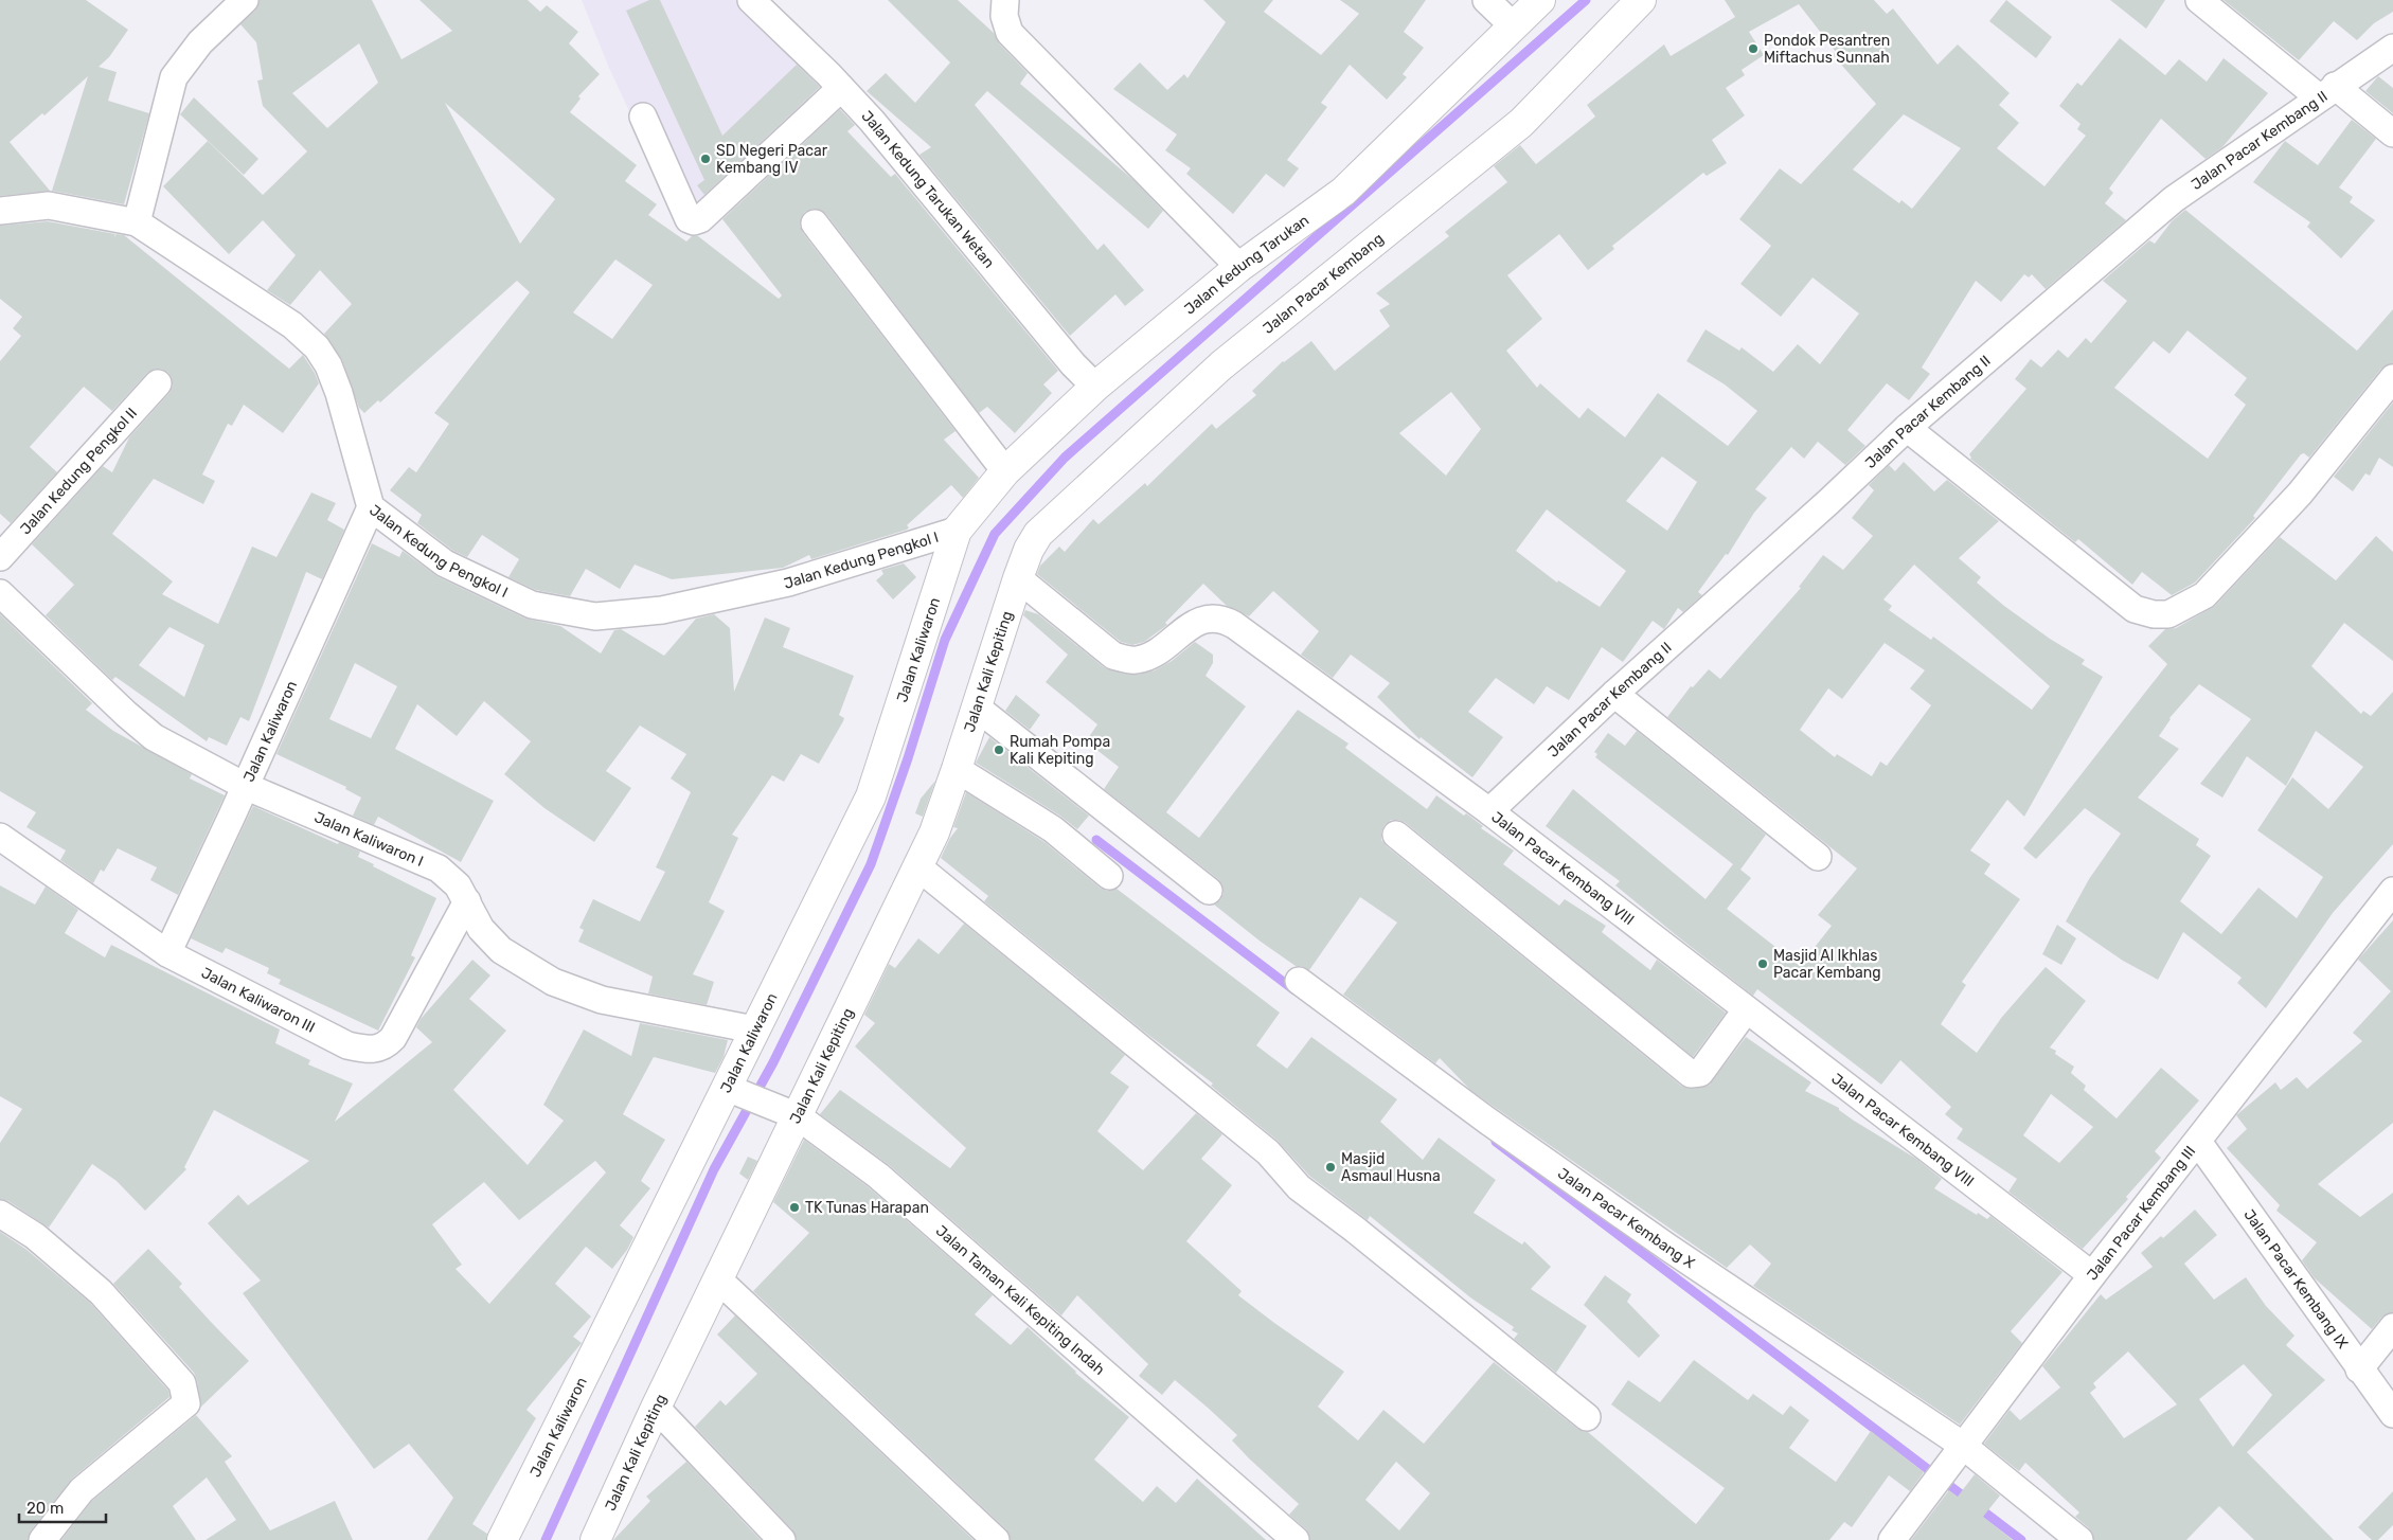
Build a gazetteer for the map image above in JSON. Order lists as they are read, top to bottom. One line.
{"streets":{"main road":["Jalan Kedung Tarukan","Jalan Pacar Kembang","Jalan Kaliwaron","Jalan Kali Kepiting"],"street":["Jalan Pacar Kembang II","Jalan Kedung Tarukan Wetan","Jalan Kedung Pengkol II","Jalan Kedung Pengkol I","Jalan Kaliwaron I","Jalan Pacar Kembang VIII","Jalan Kaliwaron III","Jalan Pacar Kembang III","Jalan Pacar Kembang X","Jalan Pacar Kembang IX","Jalan Taman Kali Kepiting Indah"]},"crossings":[["Jalan Pacar Kembang II","Jalan Pacar Kembang VIII"],["Jalan Kedung Tarukan Wetan","Jalan Kedung Tarukan"],["Jalan Kedung Tarukan","Jalan Kedung Pengkol I"],["Jalan Kedung Tarukan","Jalan Kaliwaron"],["Jalan Pacar Kembang","Jalan Kali Kepiting"],["Jalan Pacar Kembang","Jalan Pacar Kembang VIII"],["Jalan Kedung Pengkol I","Jalan Kaliwaron"],["Jalan Kaliwaron","Jalan Kaliwaron I"],["Jalan Kaliwaron","Jalan Kaliwaron III"],["Jalan Kaliwaron","Jalan Taman Kali Kepiting Indah"],["Jalan Kali Kepiting","Jalan Pacar Kembang VIII"],["Jalan Kali Kepiting","Jalan Taman Kali Kepiting Indah"],["Jalan Kaliwaron I","Jalan Kaliwaron III"],["Jalan Pacar Kembang VIII","Jalan Pacar Kembang III"],["Jalan Pacar Kembang III","Jalan Pacar Kembang X"],["Jalan Pacar Kembang III","Jalan Pacar Kembang IX"]],"places":["Pondok Pesantren Miftachus Sunnah","SD Negeri Pacar Kembang IV","Rumah Pompa Kali Kepiting","Masjid Al Ikhlas Pacar Kembang","Masjid Asmaul Husna","TK Tunas Harapan"],"scale_bar":"20 m"}
